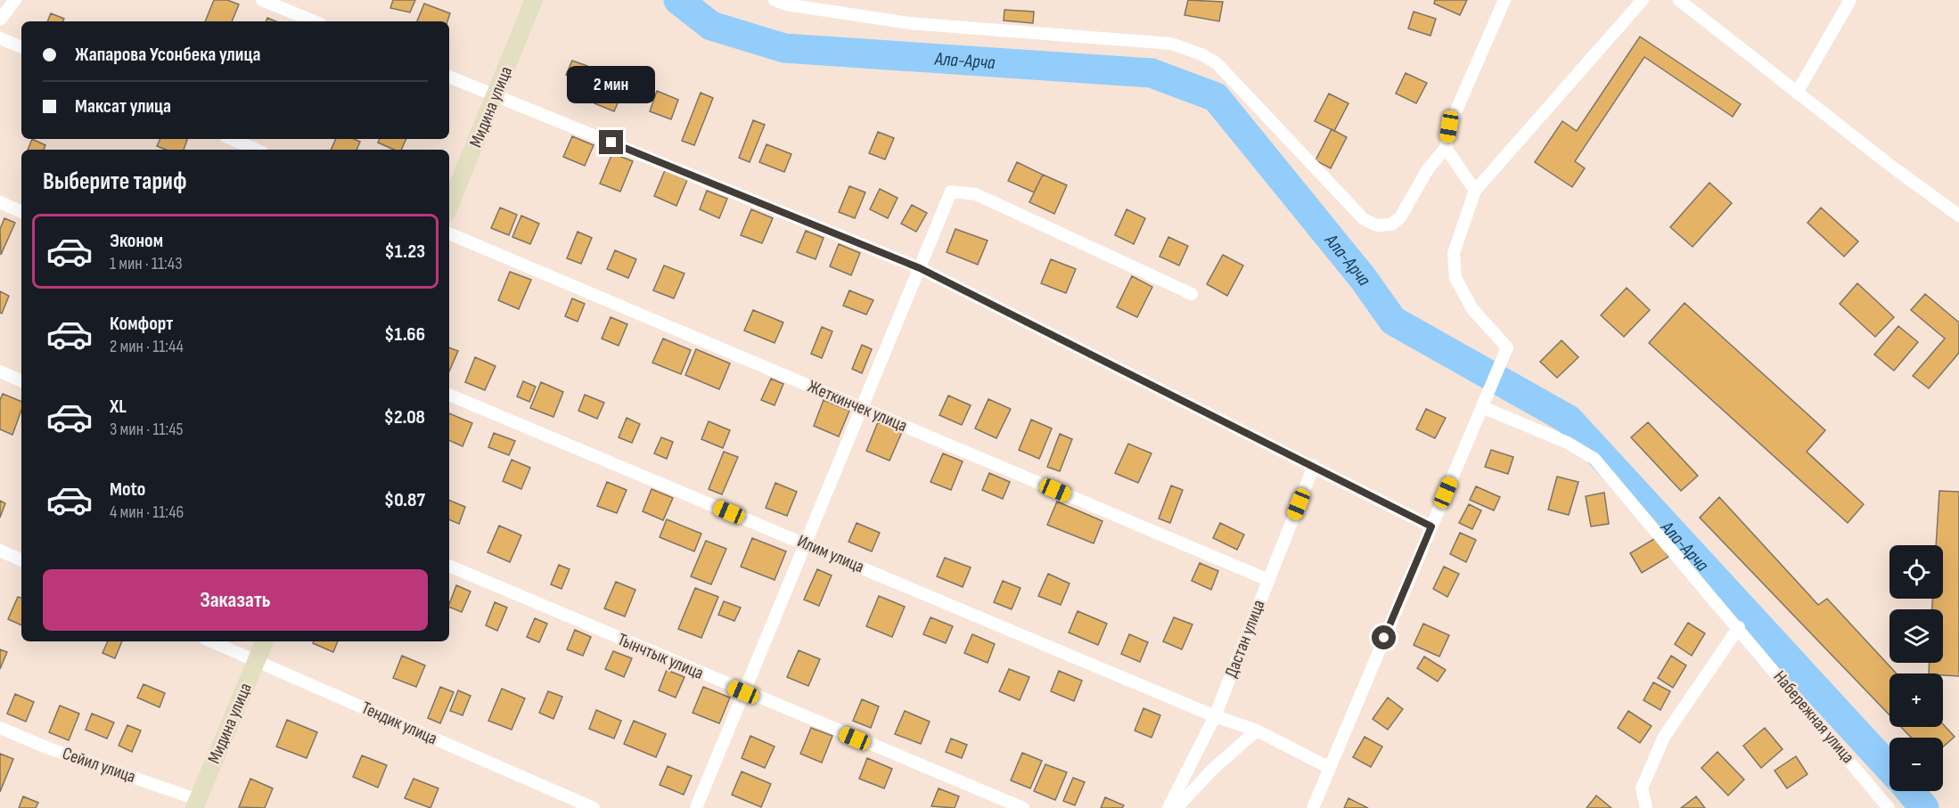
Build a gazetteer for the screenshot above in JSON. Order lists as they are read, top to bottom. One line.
{"streets":{"street":["Мидина улица","Жеткинчек улица","Илим улица","Дастан улица","Тынчтык улица","Набережная улица","Тендик улица","Сейил улица"]},"crossings":[["Мидина улица","Тендик улица"],["Мидина улица","Сейил улица"],["Жеткинчек улица","Дастан улица"],["Илим улица","Дастан улица"]],"water":["Ала-Арча"],"page":{"banner":["Жапарова Усонбека улица","Максат улица"],"bubble":"2 мин","heading":"Выберите тариф","list":[{"name":"Эконом","note":"1 мин · 11:43","value":"$1.23"},{"name":"Комфорт","note":"2 мин · 11:44","value":"$1.66"},{"name":"XL","note":"3 мин · 11:45","value":"$2.08"},{"name":"Moto","note":"4 мин · 11:46","value":"$0.87"}],"map_buttons":["+","−"],"buttons":"Заказать"}}
